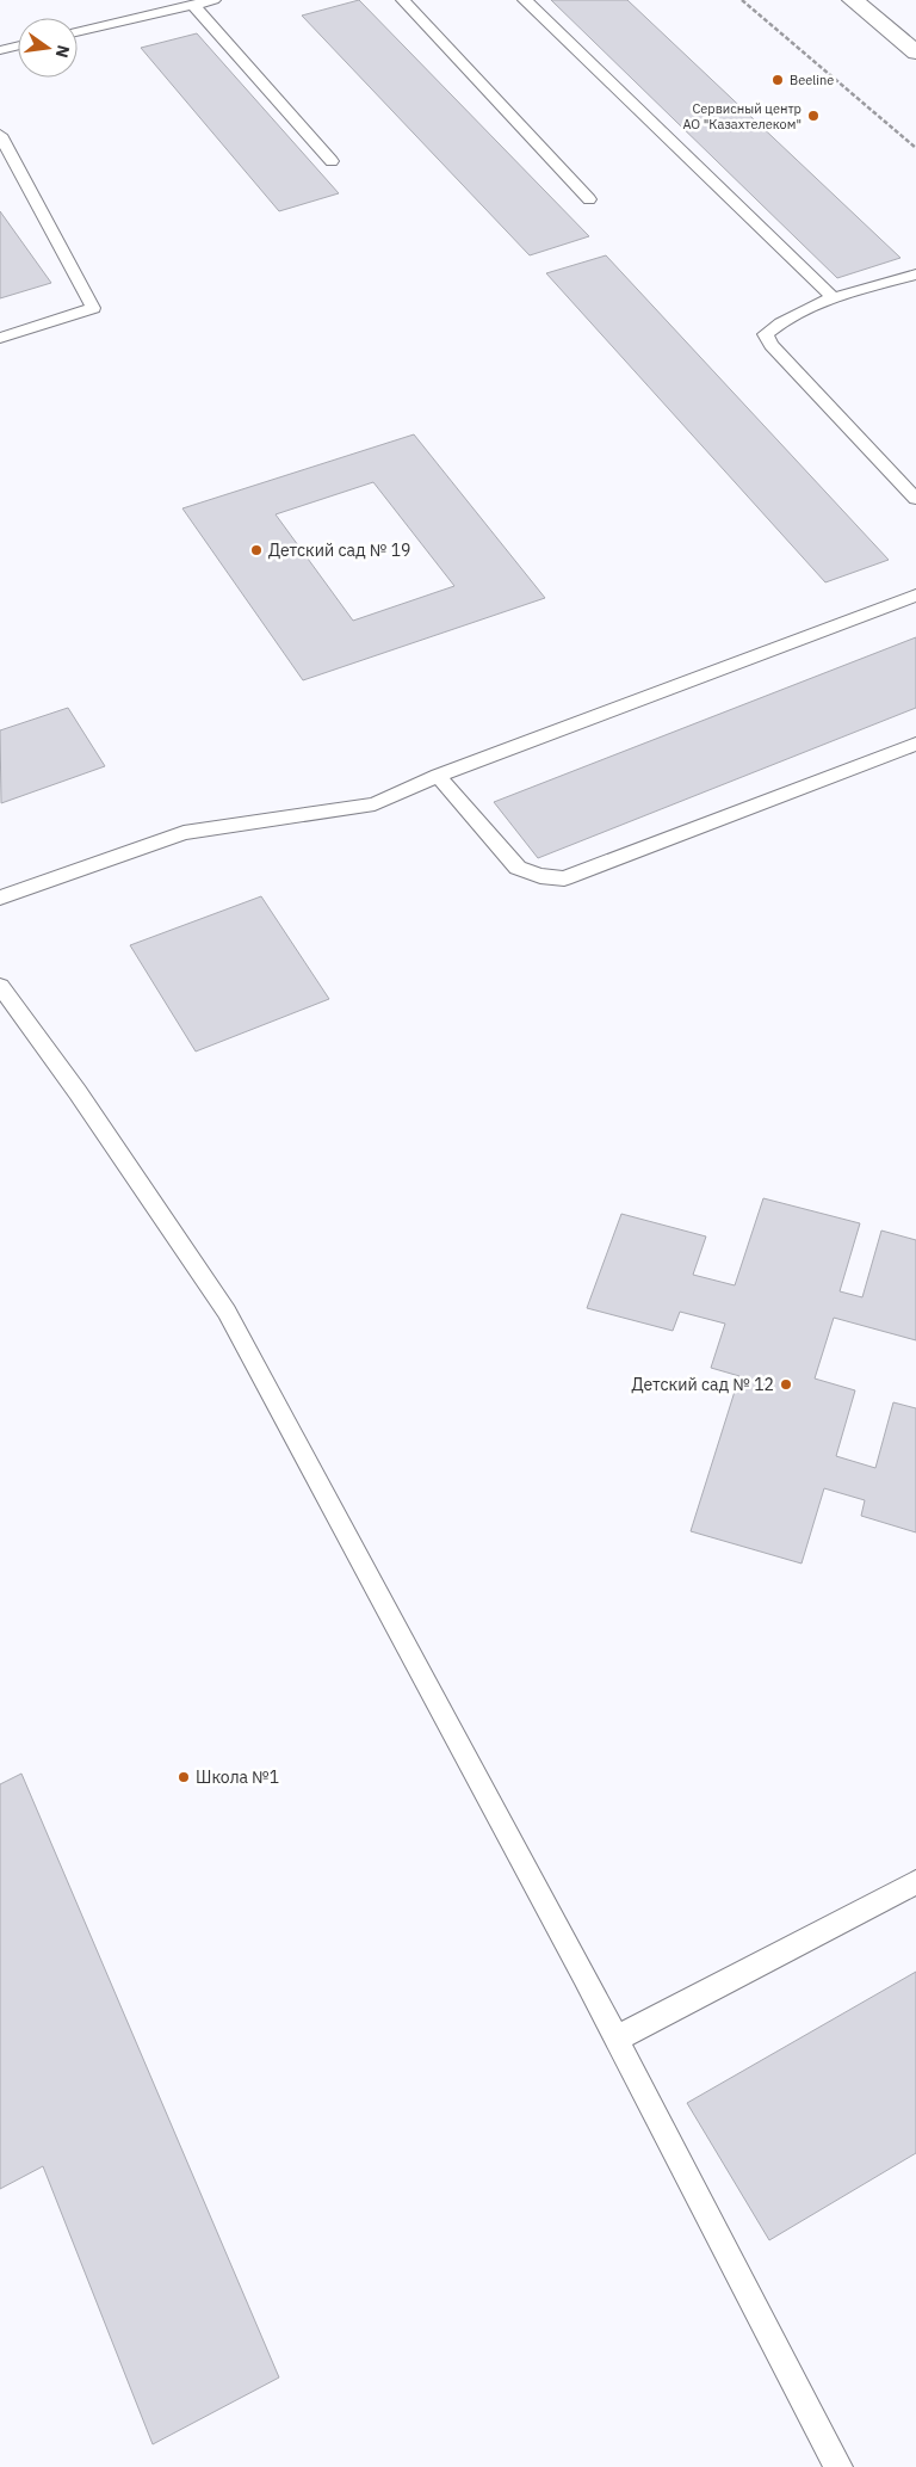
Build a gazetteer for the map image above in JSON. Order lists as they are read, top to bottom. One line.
{"places":["Beeline","Сервисный центр АО \"Казахтелеком\"","Детский сад № 19","Детский сад № 12","Школа №1"],"north":"right"}
